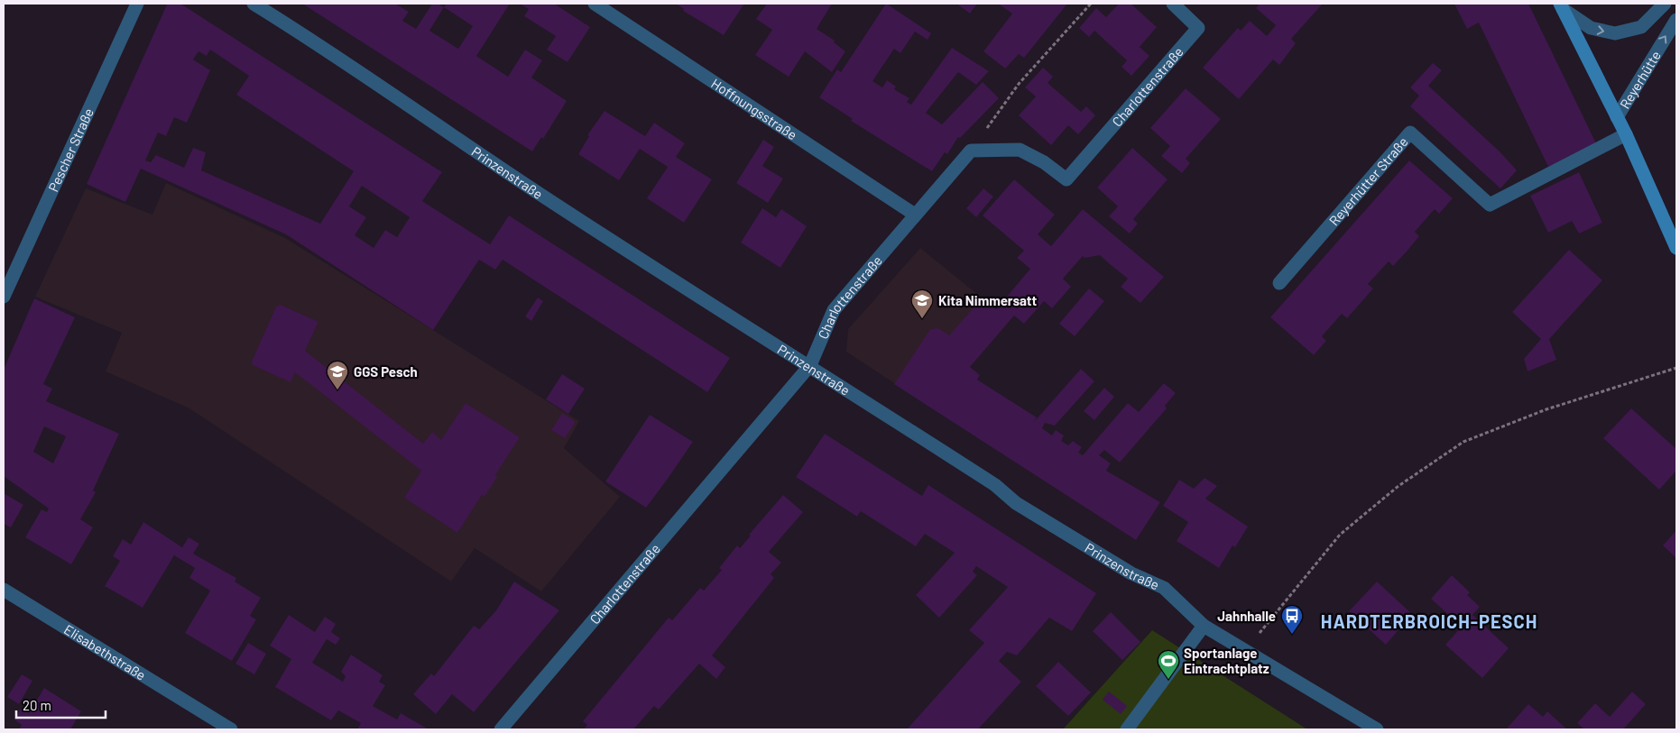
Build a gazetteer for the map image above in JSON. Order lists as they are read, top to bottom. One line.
{"streets":{"street":["Reyerhütte","Charlottenstraße","Hoffnungsstraße","Pescher Straße","Prinzenstraße","Reyerhütter Straße","Elisabethstraße"]},"crossings":[["Charlottenstraße","Hoffnungsstraße"],["Charlottenstraße","Prinzenstraße"]],"one_way":["Reyerhütte"],"districts":["HARDTERBROICH-PESCH"],"places":{"school or university":["Kita Nimmersatt","GGS Pesch"],"bus stop":["Jahnhalle"],"sports":["Sportanlage Eintrachtplatz"]},"scale_bar":"20 m"}
